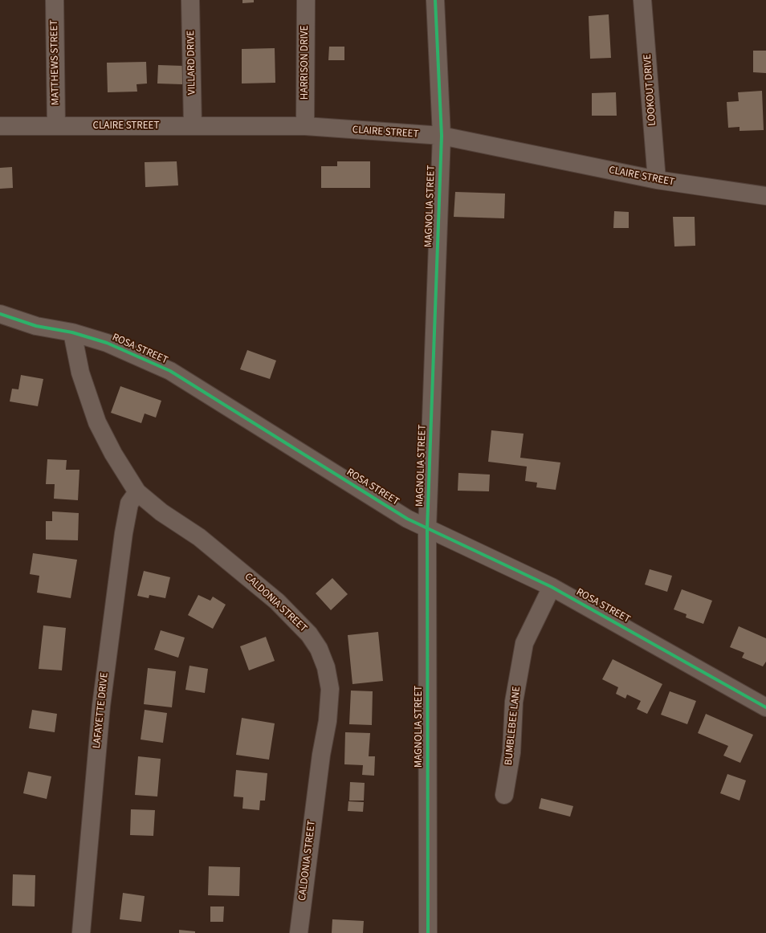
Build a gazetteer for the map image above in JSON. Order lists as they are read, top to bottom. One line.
{"streets":{"street":["MATTHEWS STREET","VILLARD DRIVE","HARRISON DRIVE","LOOKOUT DRIVE","CLAIRE STREET","MAGNOLIA STREET","ROSA STREET","CALDONIA STREET","LAFAYETTE DRIVE","BUMBLEBEE LANE"]},"crossings":[["MATTHEWS STREET","CLAIRE STREET"],["VILLARD DRIVE","CLAIRE STREET"],["HARRISON DRIVE","CLAIRE STREET"],["LOOKOUT DRIVE","CLAIRE STREET"],["CLAIRE STREET","MAGNOLIA STREET"],["MAGNOLIA STREET","ROSA STREET"],["ROSA STREET","CALDONIA STREET"],["ROSA STREET","BUMBLEBEE LANE"],["CALDONIA STREET","LAFAYETTE DRIVE"]]}
